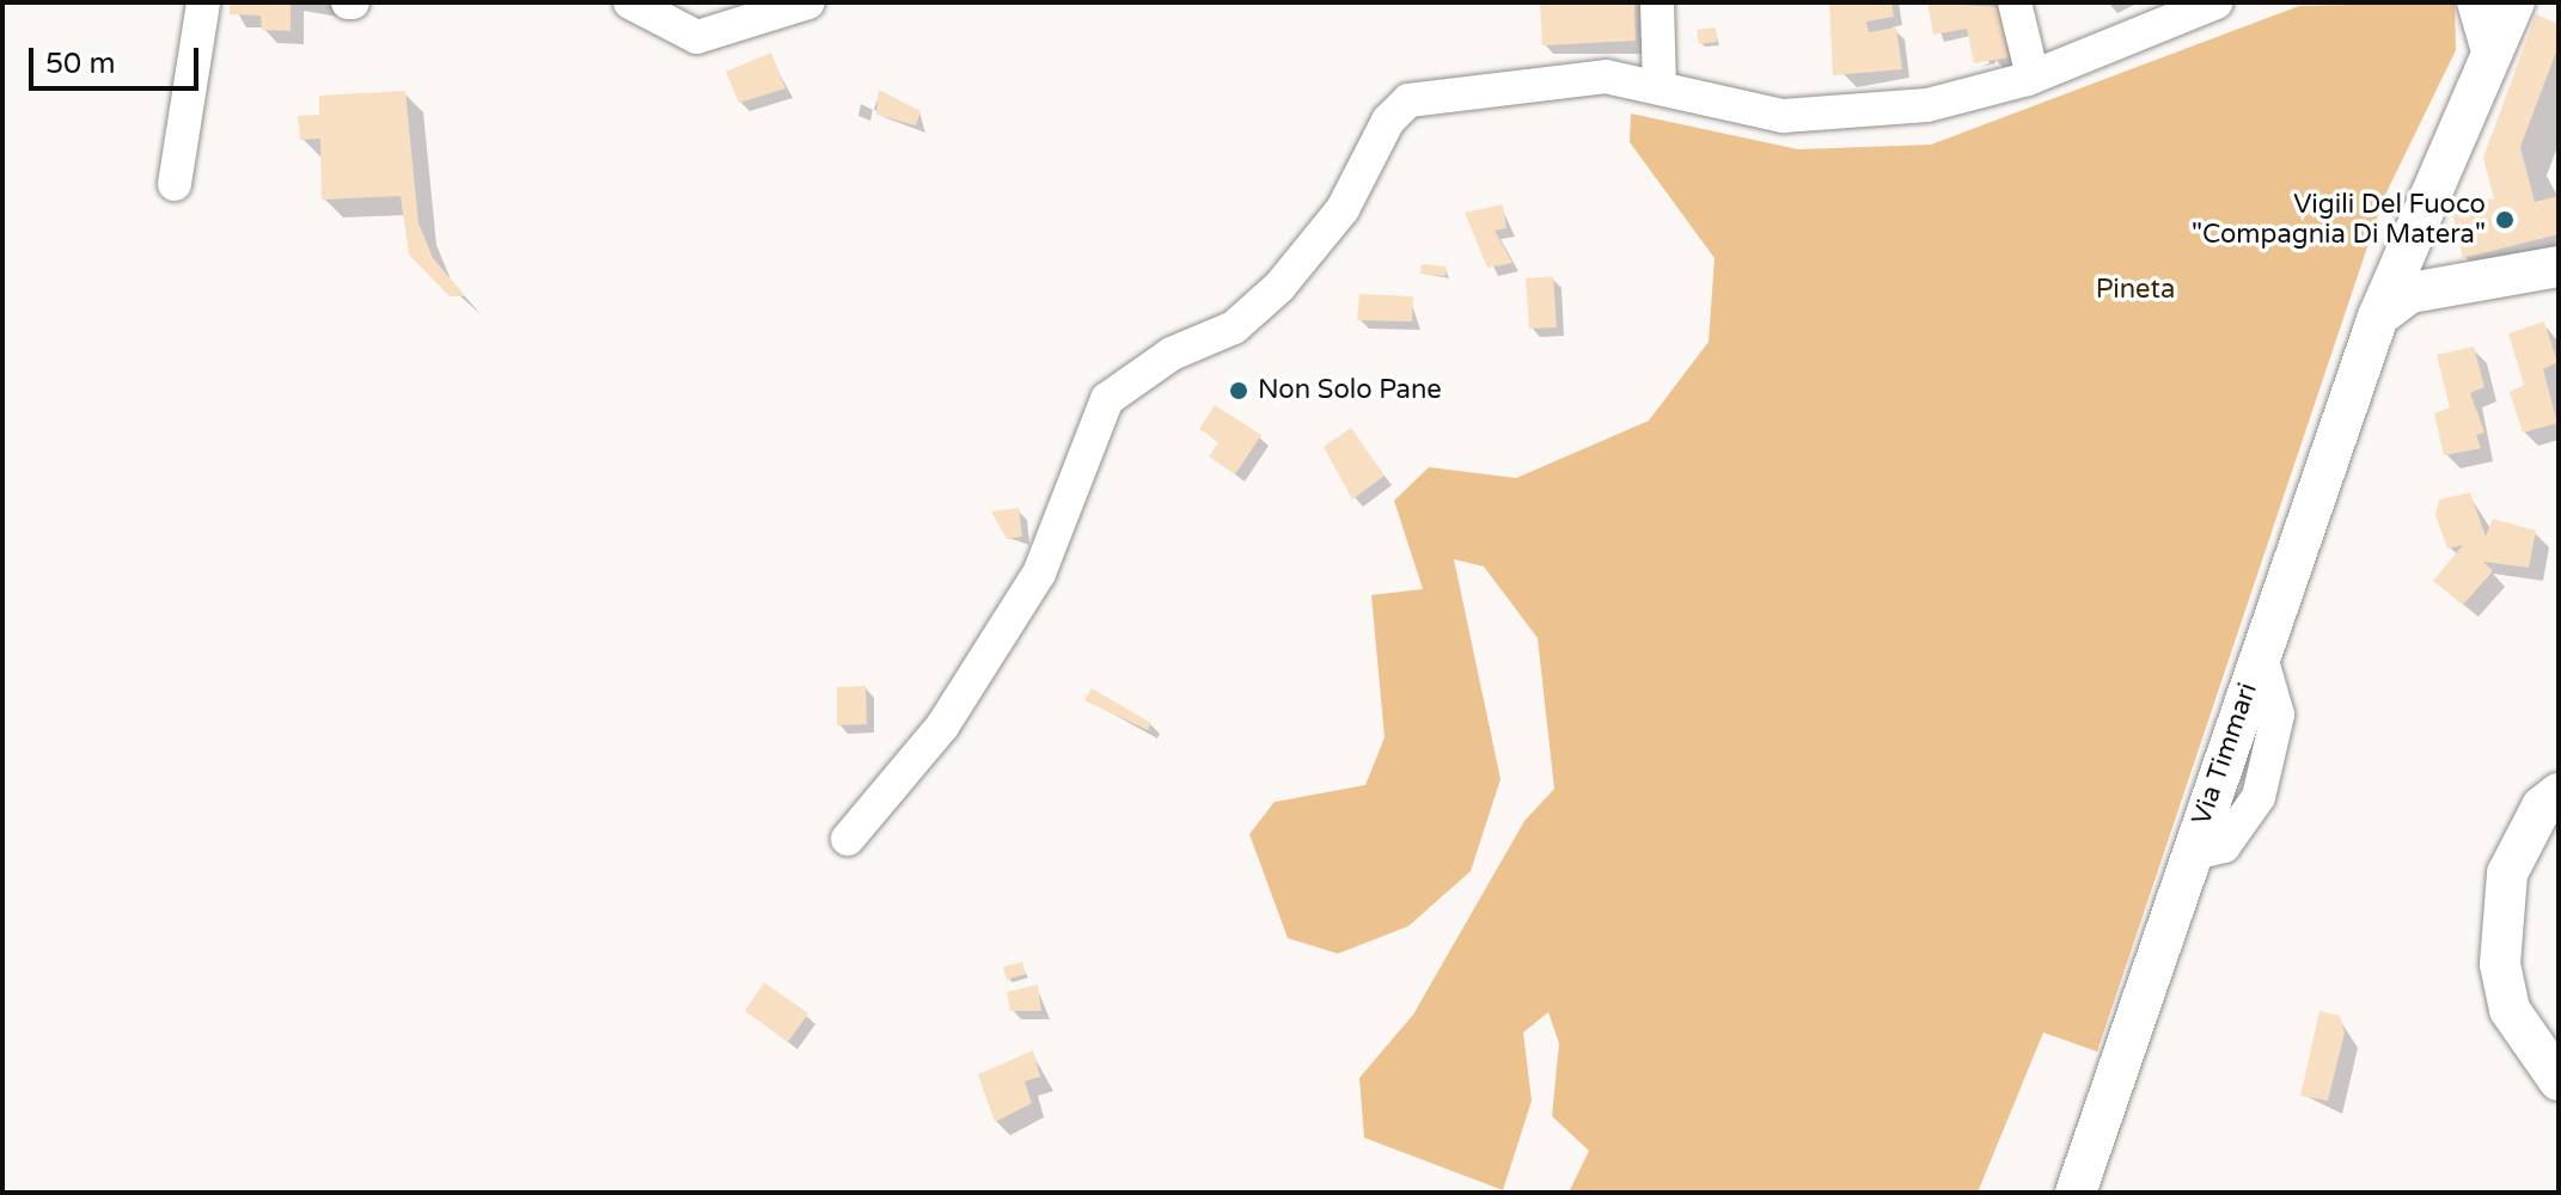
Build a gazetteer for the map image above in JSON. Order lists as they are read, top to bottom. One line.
{"streets":{"main road":["Via Timmari"]},"parks":["Pineta"],"places":["Vigili Del Fuoco \"Compagnia Di Matera\"","Non Solo Pane"],"scale_bar":"50 m"}
